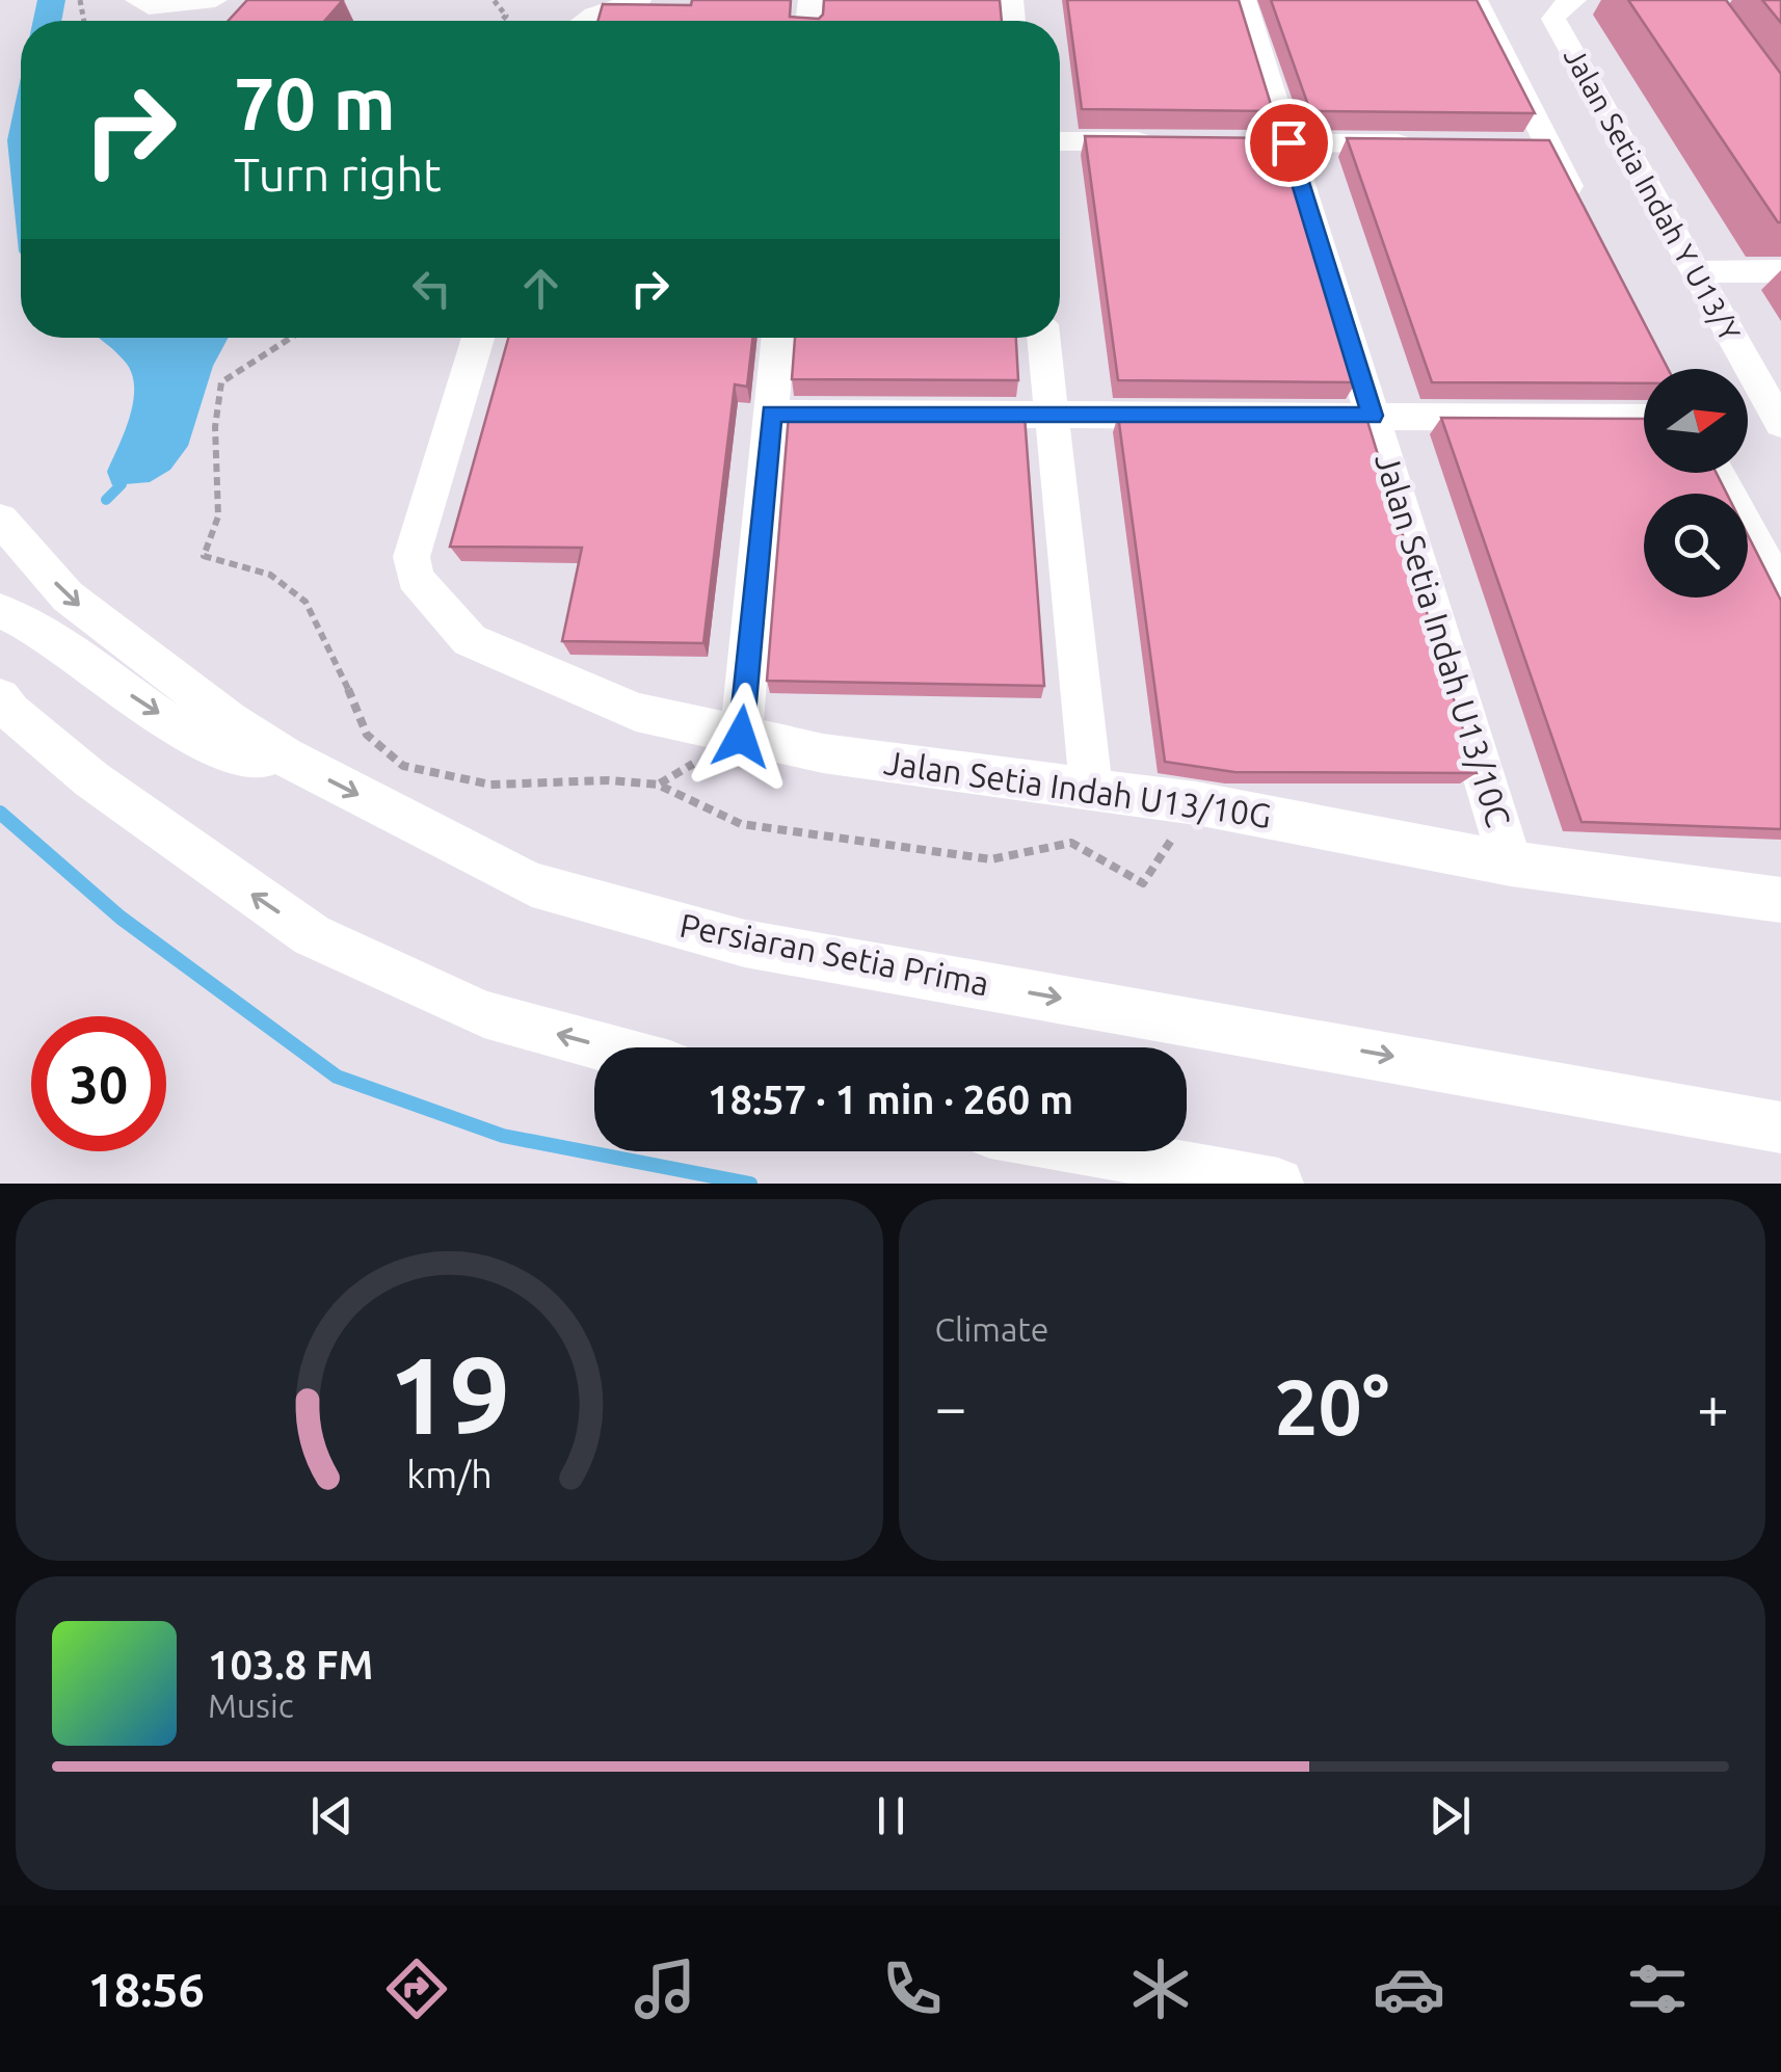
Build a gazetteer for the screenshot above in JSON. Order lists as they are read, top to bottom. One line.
{"streets":{"street":["Jalan Setia Indah Y U13/Y","Jalan Setia Indah U13/10C","Jalan Setia Indah U13/10G","Persiaran Setia Prima"]},"crossings":[["Jalan Setia Indah U13/10C","Jalan Setia Indah U13/10G"]],"north":"right","page":{"turn":["70 m","Turn right"],"limit":"30","trip":"18:57 · 1 min · 260 m","tile":"Climate","heat":["−","20°","+"],"song":["103.8 FM","Music"],"tabs":"18:56","gauge":["19","km/h"]}}
